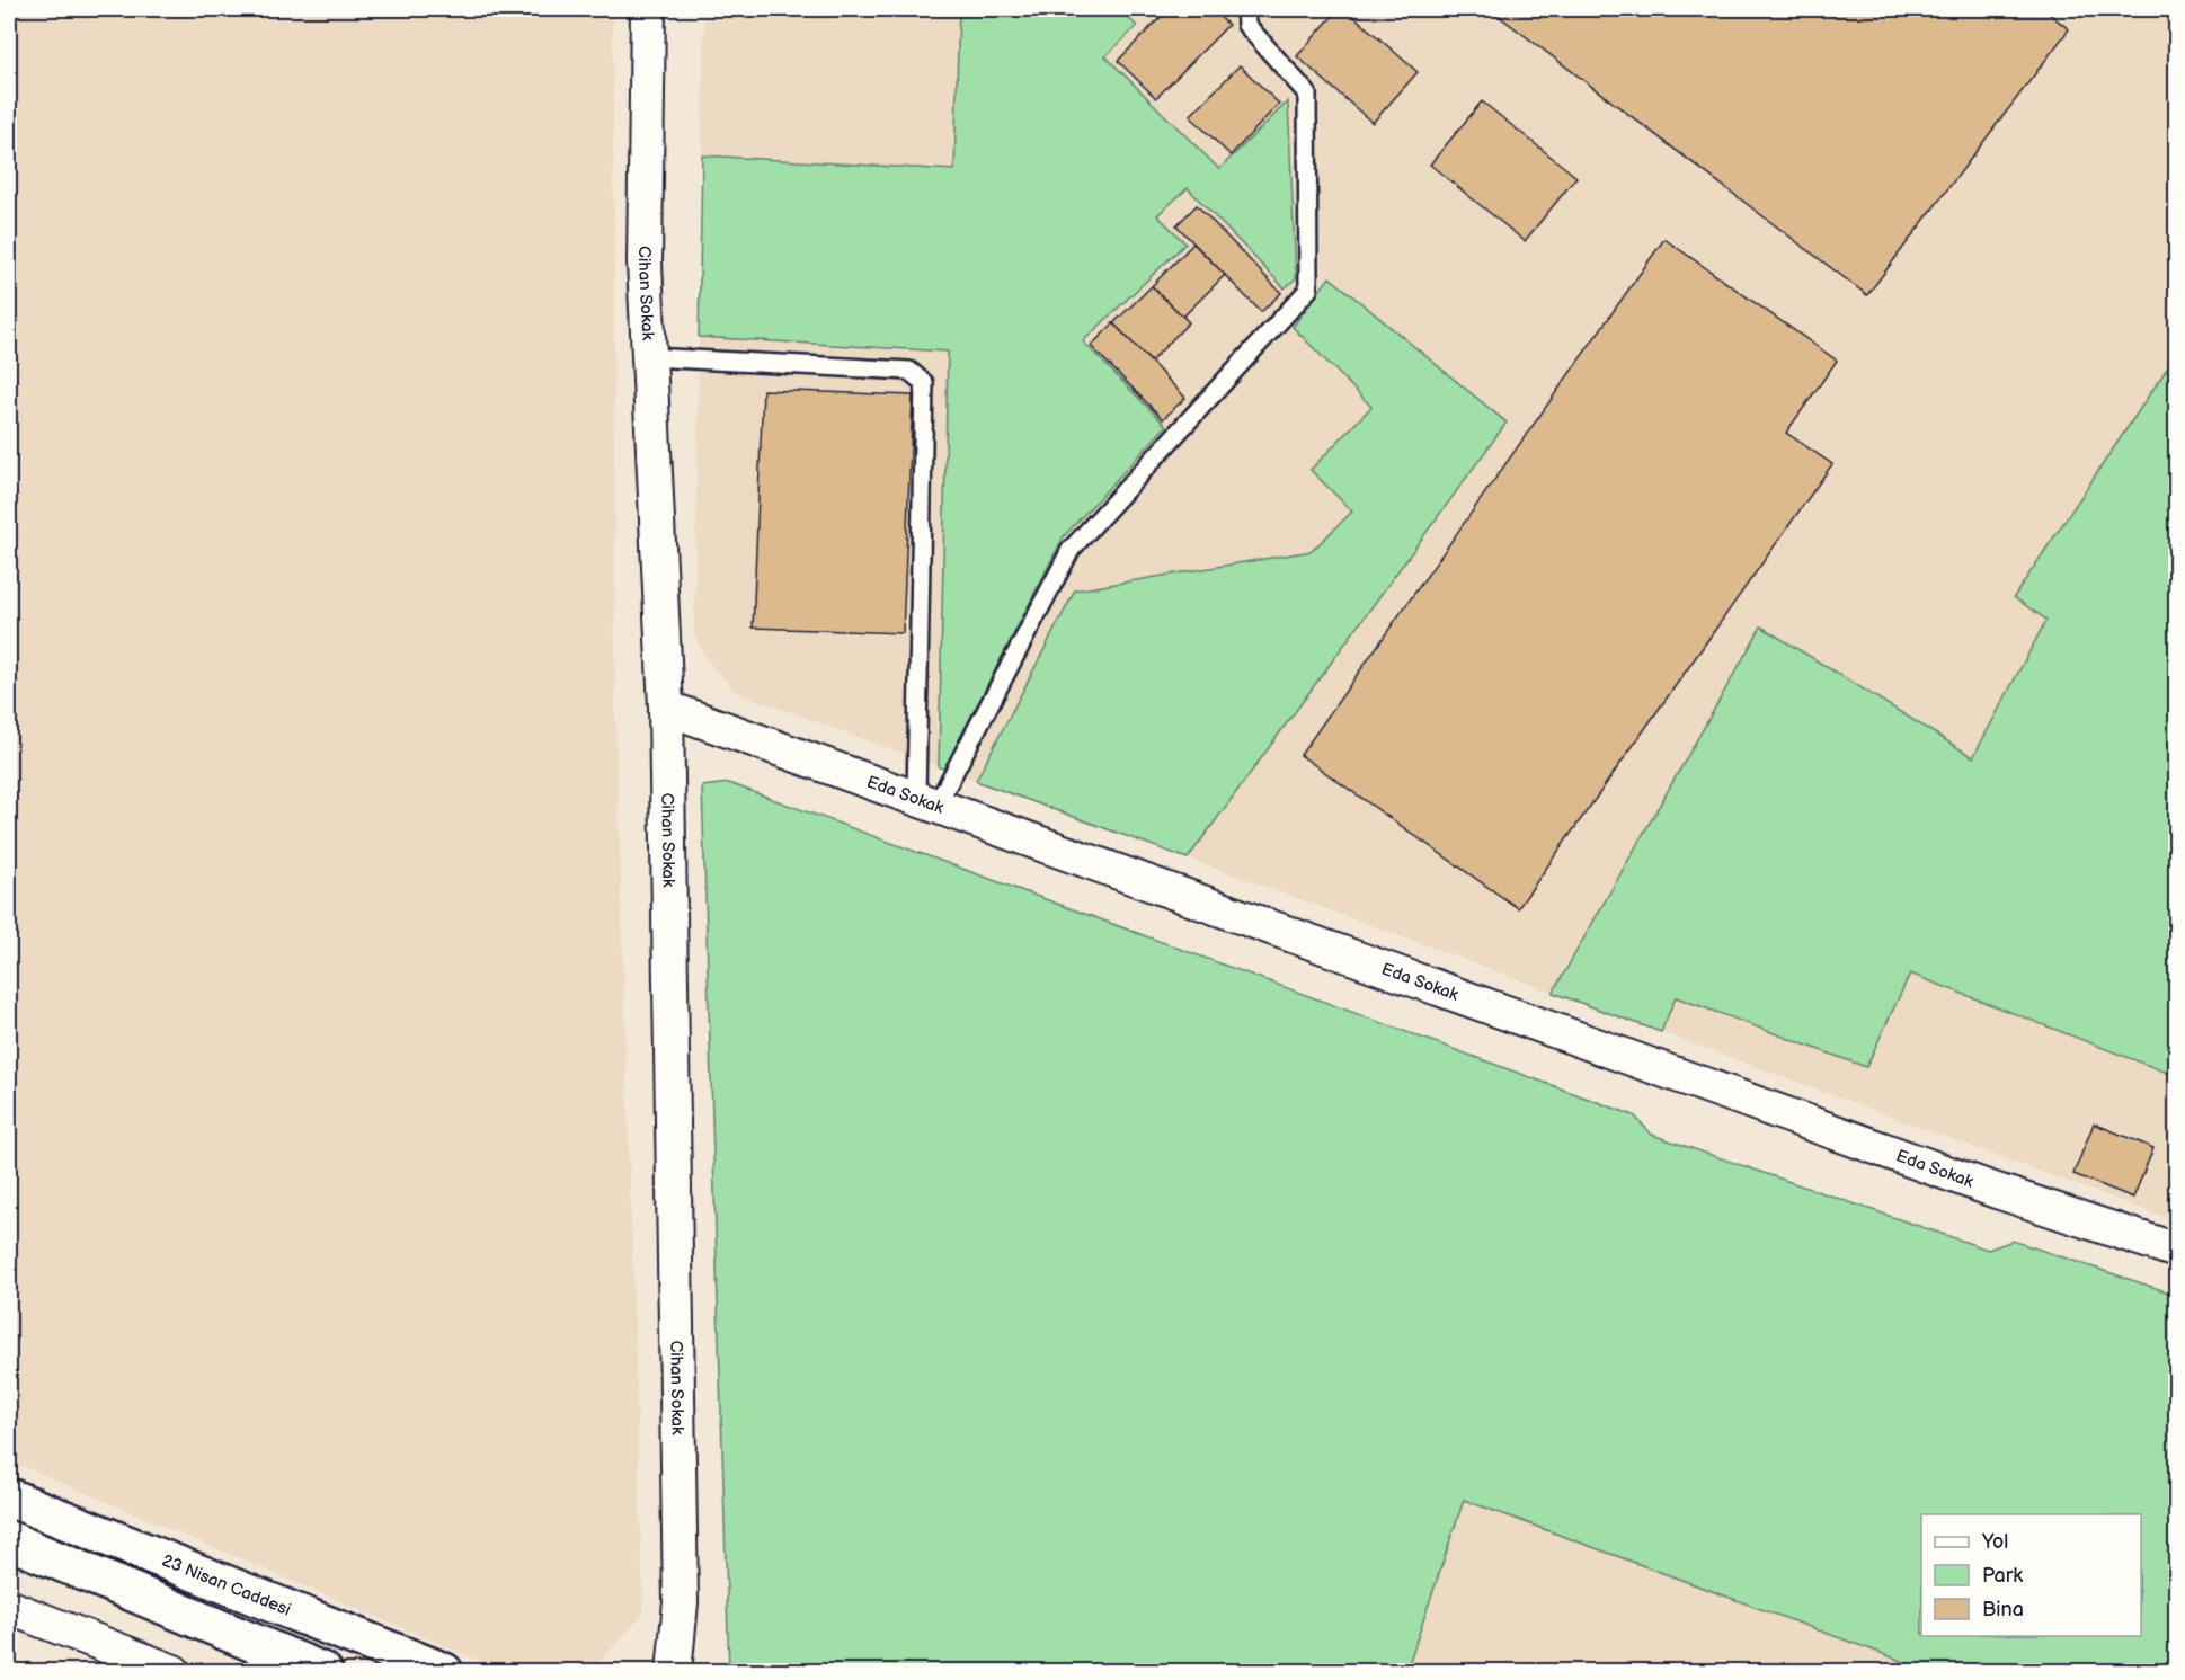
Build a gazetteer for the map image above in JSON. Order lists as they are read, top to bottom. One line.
{"streets":{"street":["Cihan Sokak","Eda Sokak","23 Nisan Caddesi"]},"crossings":[["Cihan Sokak","Eda Sokak"]],"legend":["Yol","Park","Bina"]}
